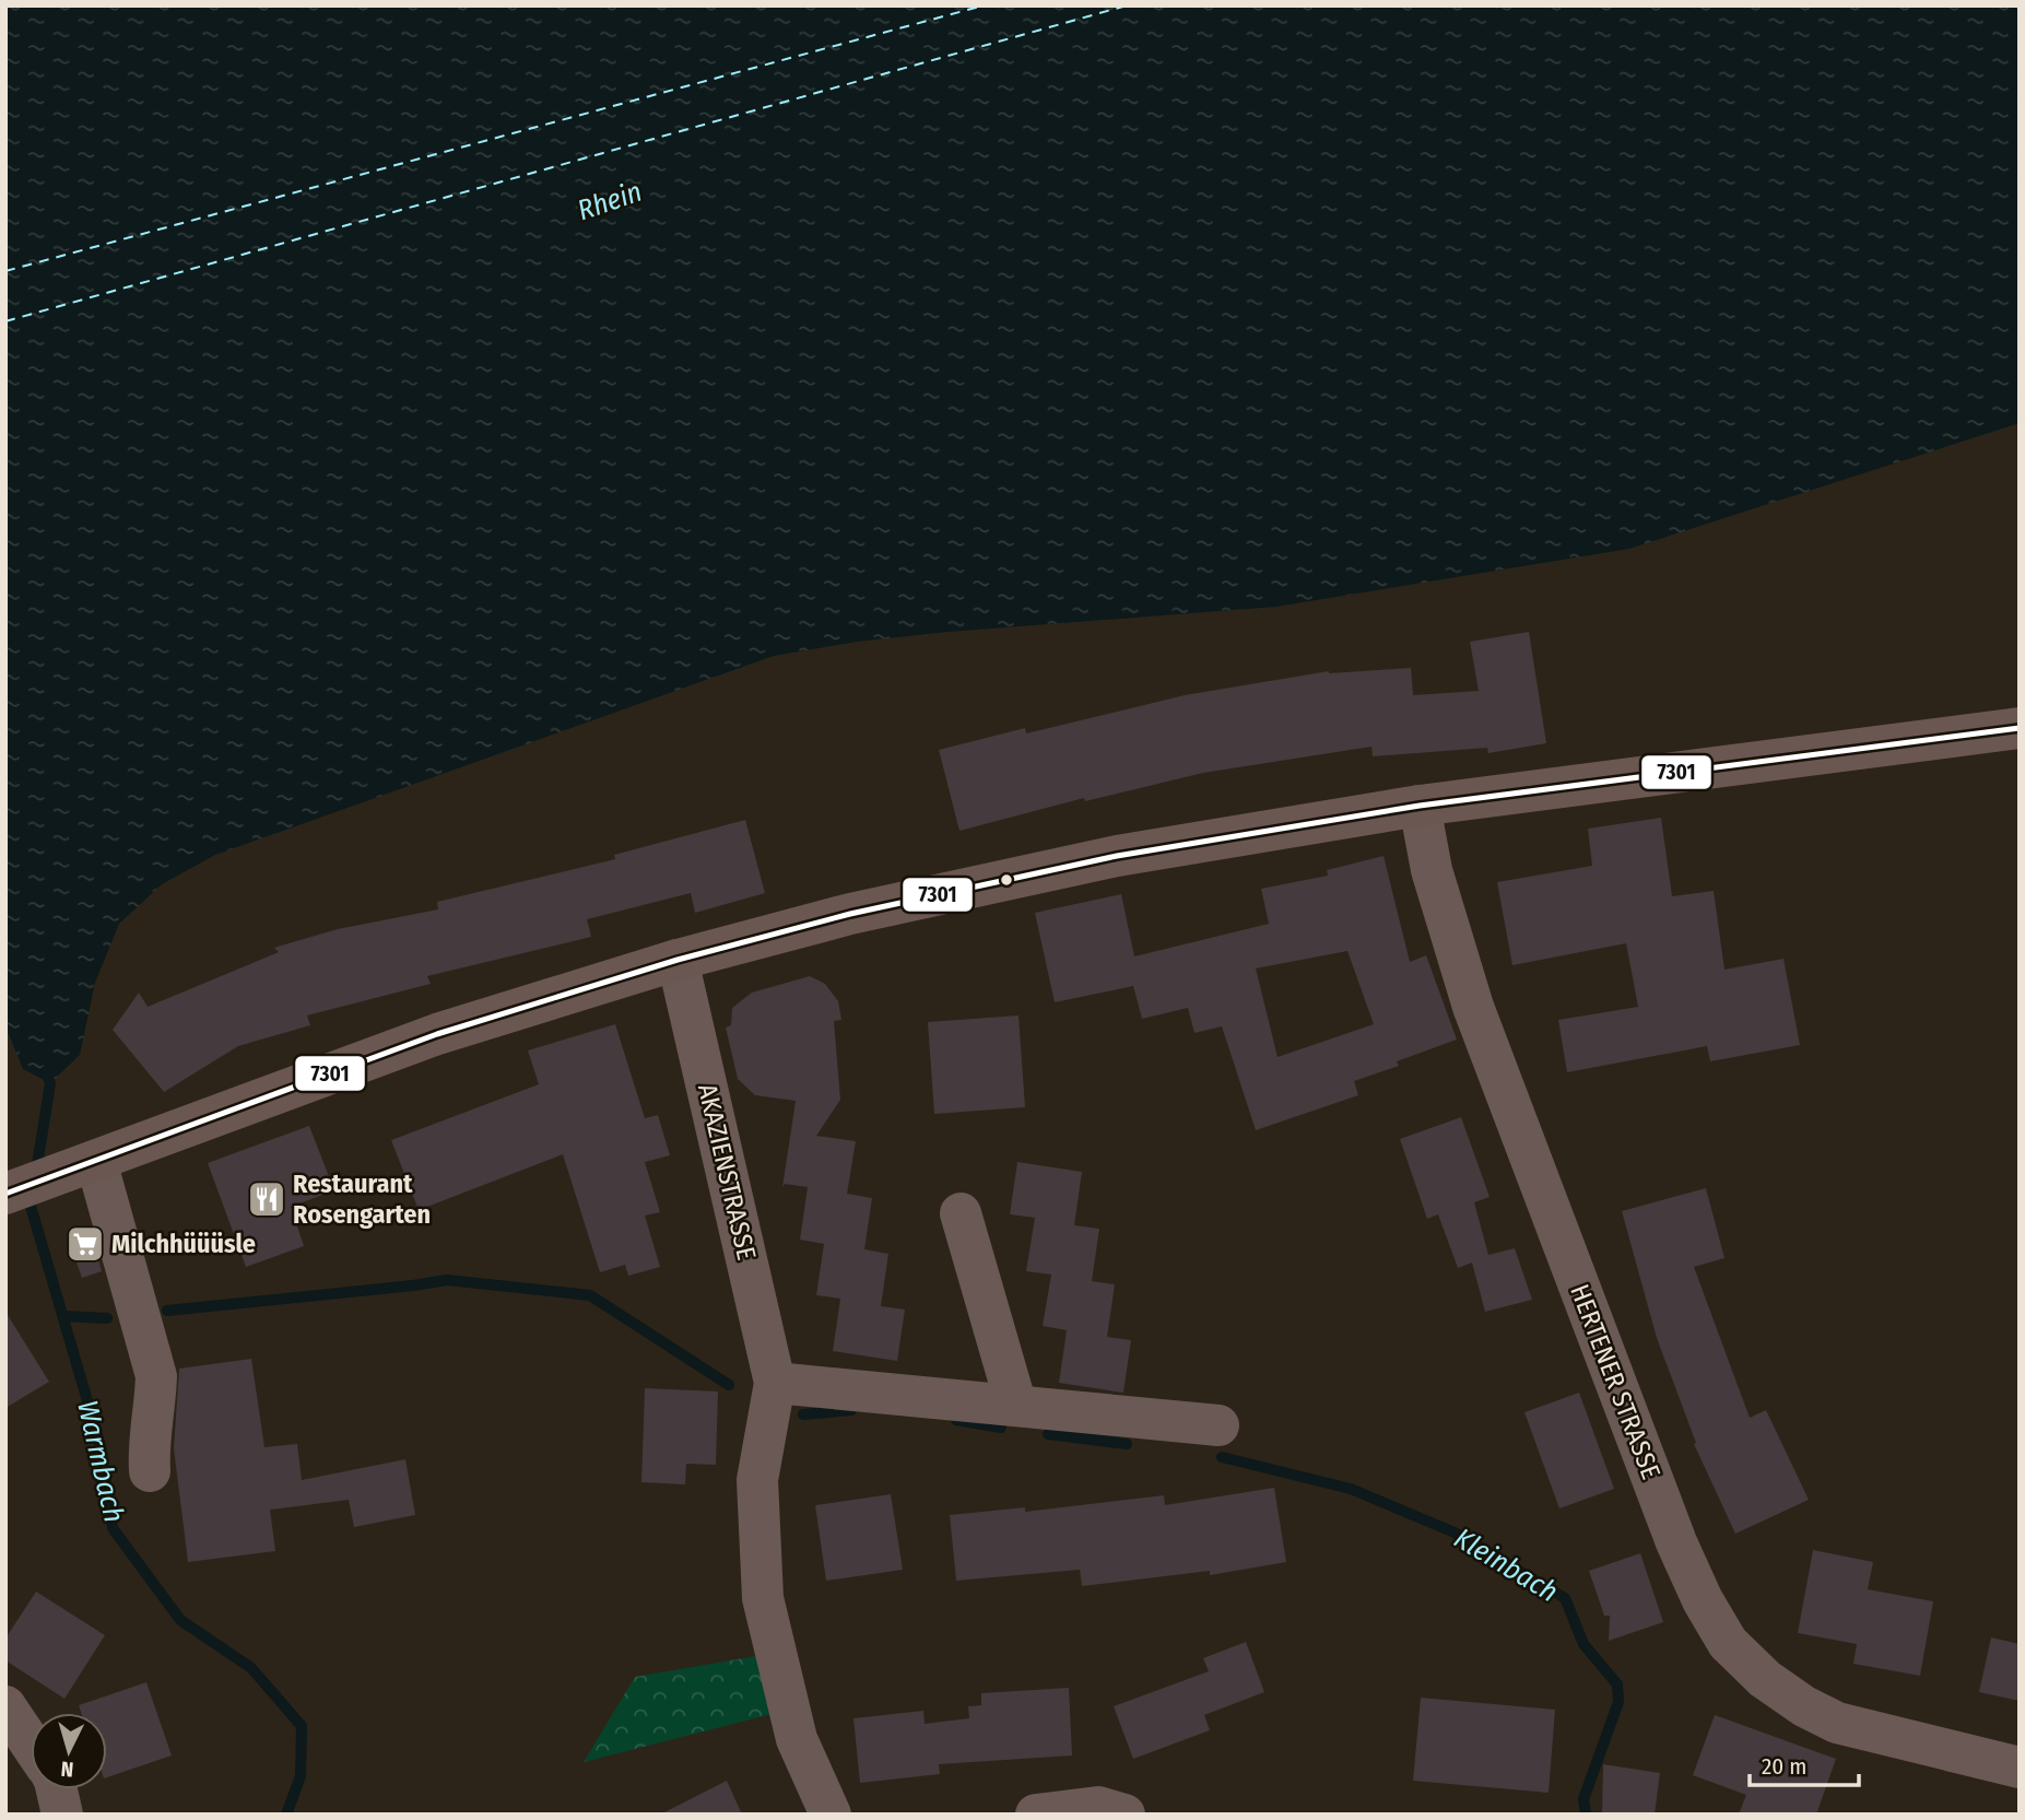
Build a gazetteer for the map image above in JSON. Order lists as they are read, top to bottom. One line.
{"streets":{"street":["AKAZIENSTRASSE","HERTENER STRASSE"]},"water":["Rhein","Warmbach","Kleinbach"],"places":{"restaurant":["Restaurant Rosengarten"],"supermarket":["Milchhüüüsle"]},"lines":["transit line 7301"],"scale_bar":"20 m","north":"bottom"}
